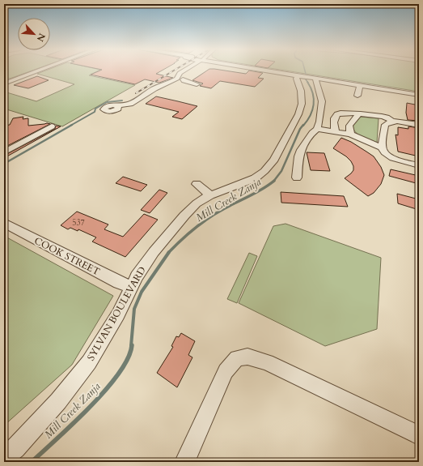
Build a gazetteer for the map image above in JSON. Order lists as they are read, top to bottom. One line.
{"streets":{"street":["COOK STREET","SYLVAN BOULEVARD"]},"crossings":[["COOK STREET","SYLVAN BOULEVARD"]],"water":["Mill Creek Zanja"],"house_numbers":["537"],"north":"bottom right"}
